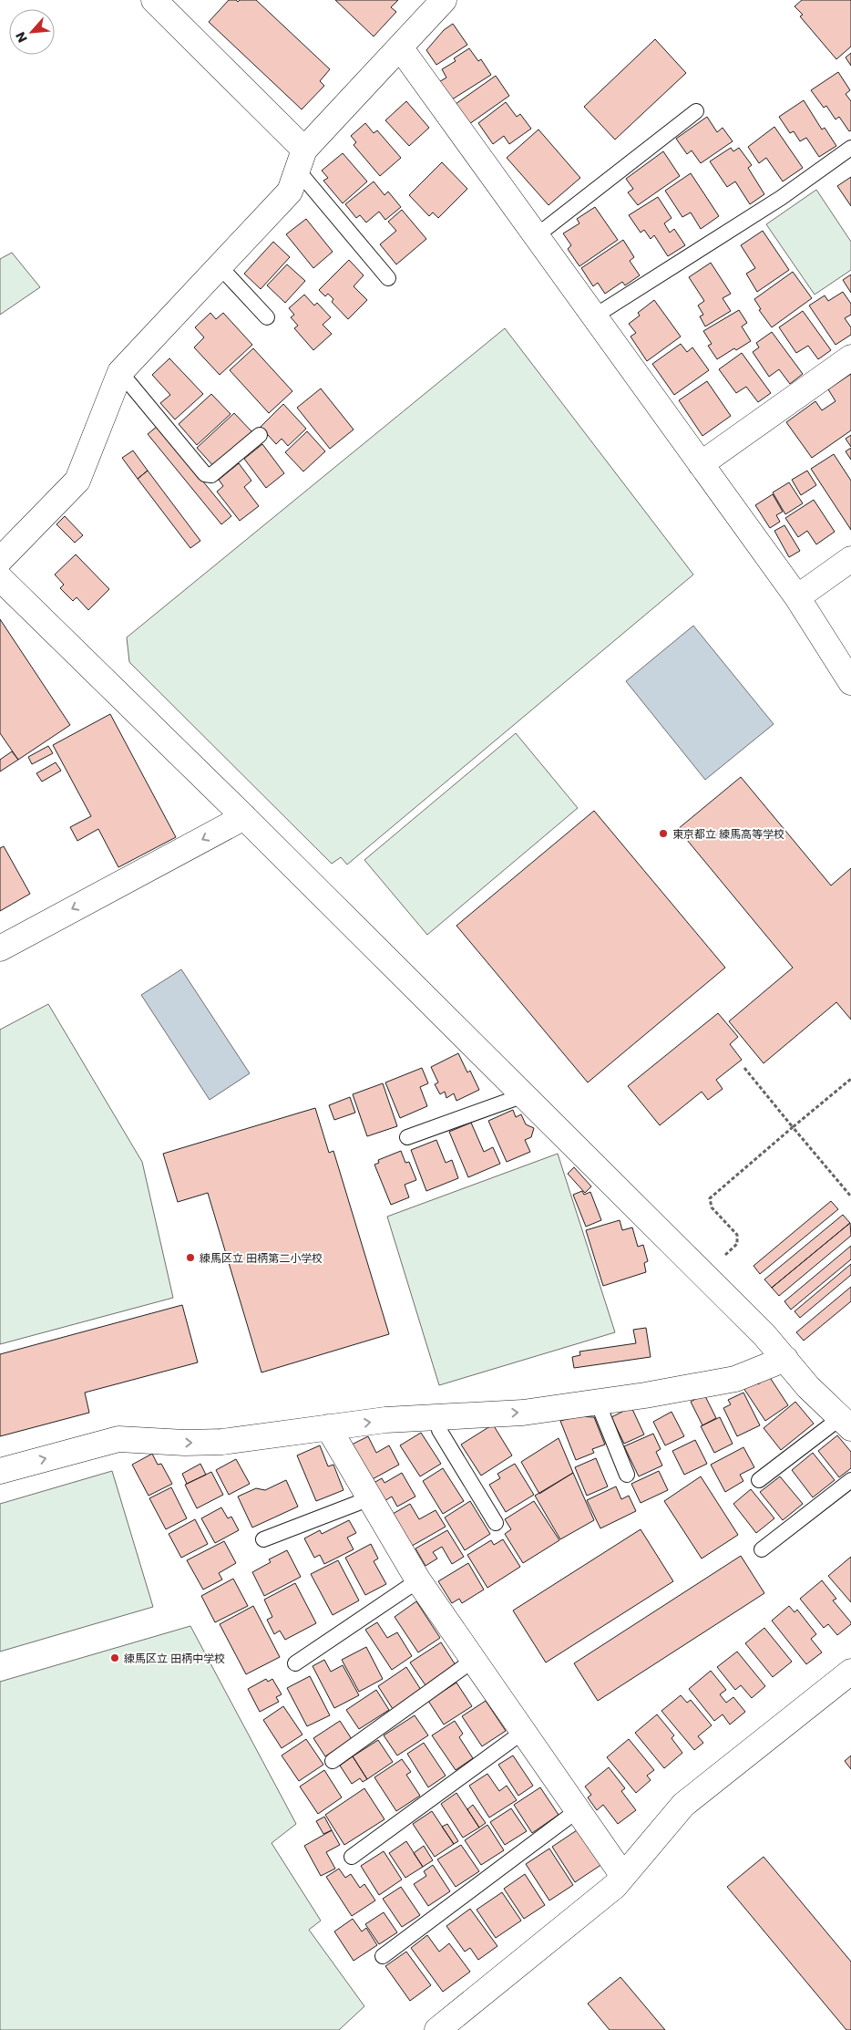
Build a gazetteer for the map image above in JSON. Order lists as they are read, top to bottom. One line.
{"places":["東京都立 練馬高等学校","練馬区立 田柄第二小学校","練馬区立 田柄中学校"],"north":"bottom left"}
